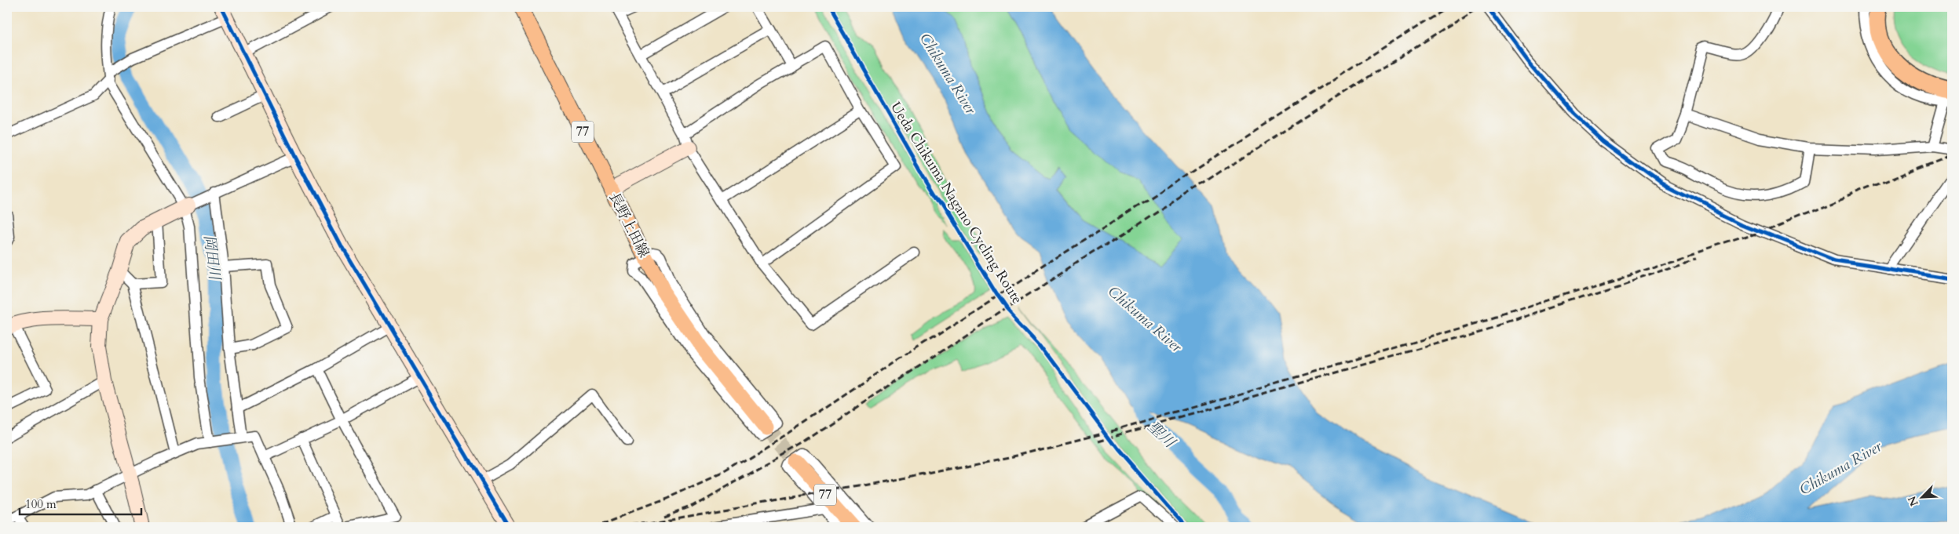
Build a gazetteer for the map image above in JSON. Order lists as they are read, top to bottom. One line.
{"streets":{"main road":["77","長野上田線"],"cycle path":["Ueda Chikuma Nagano Cycling Route"]},"water":["Chikuma River","岡田川","聖川"],"scale_bar":"100 m","north":"bottom left"}
